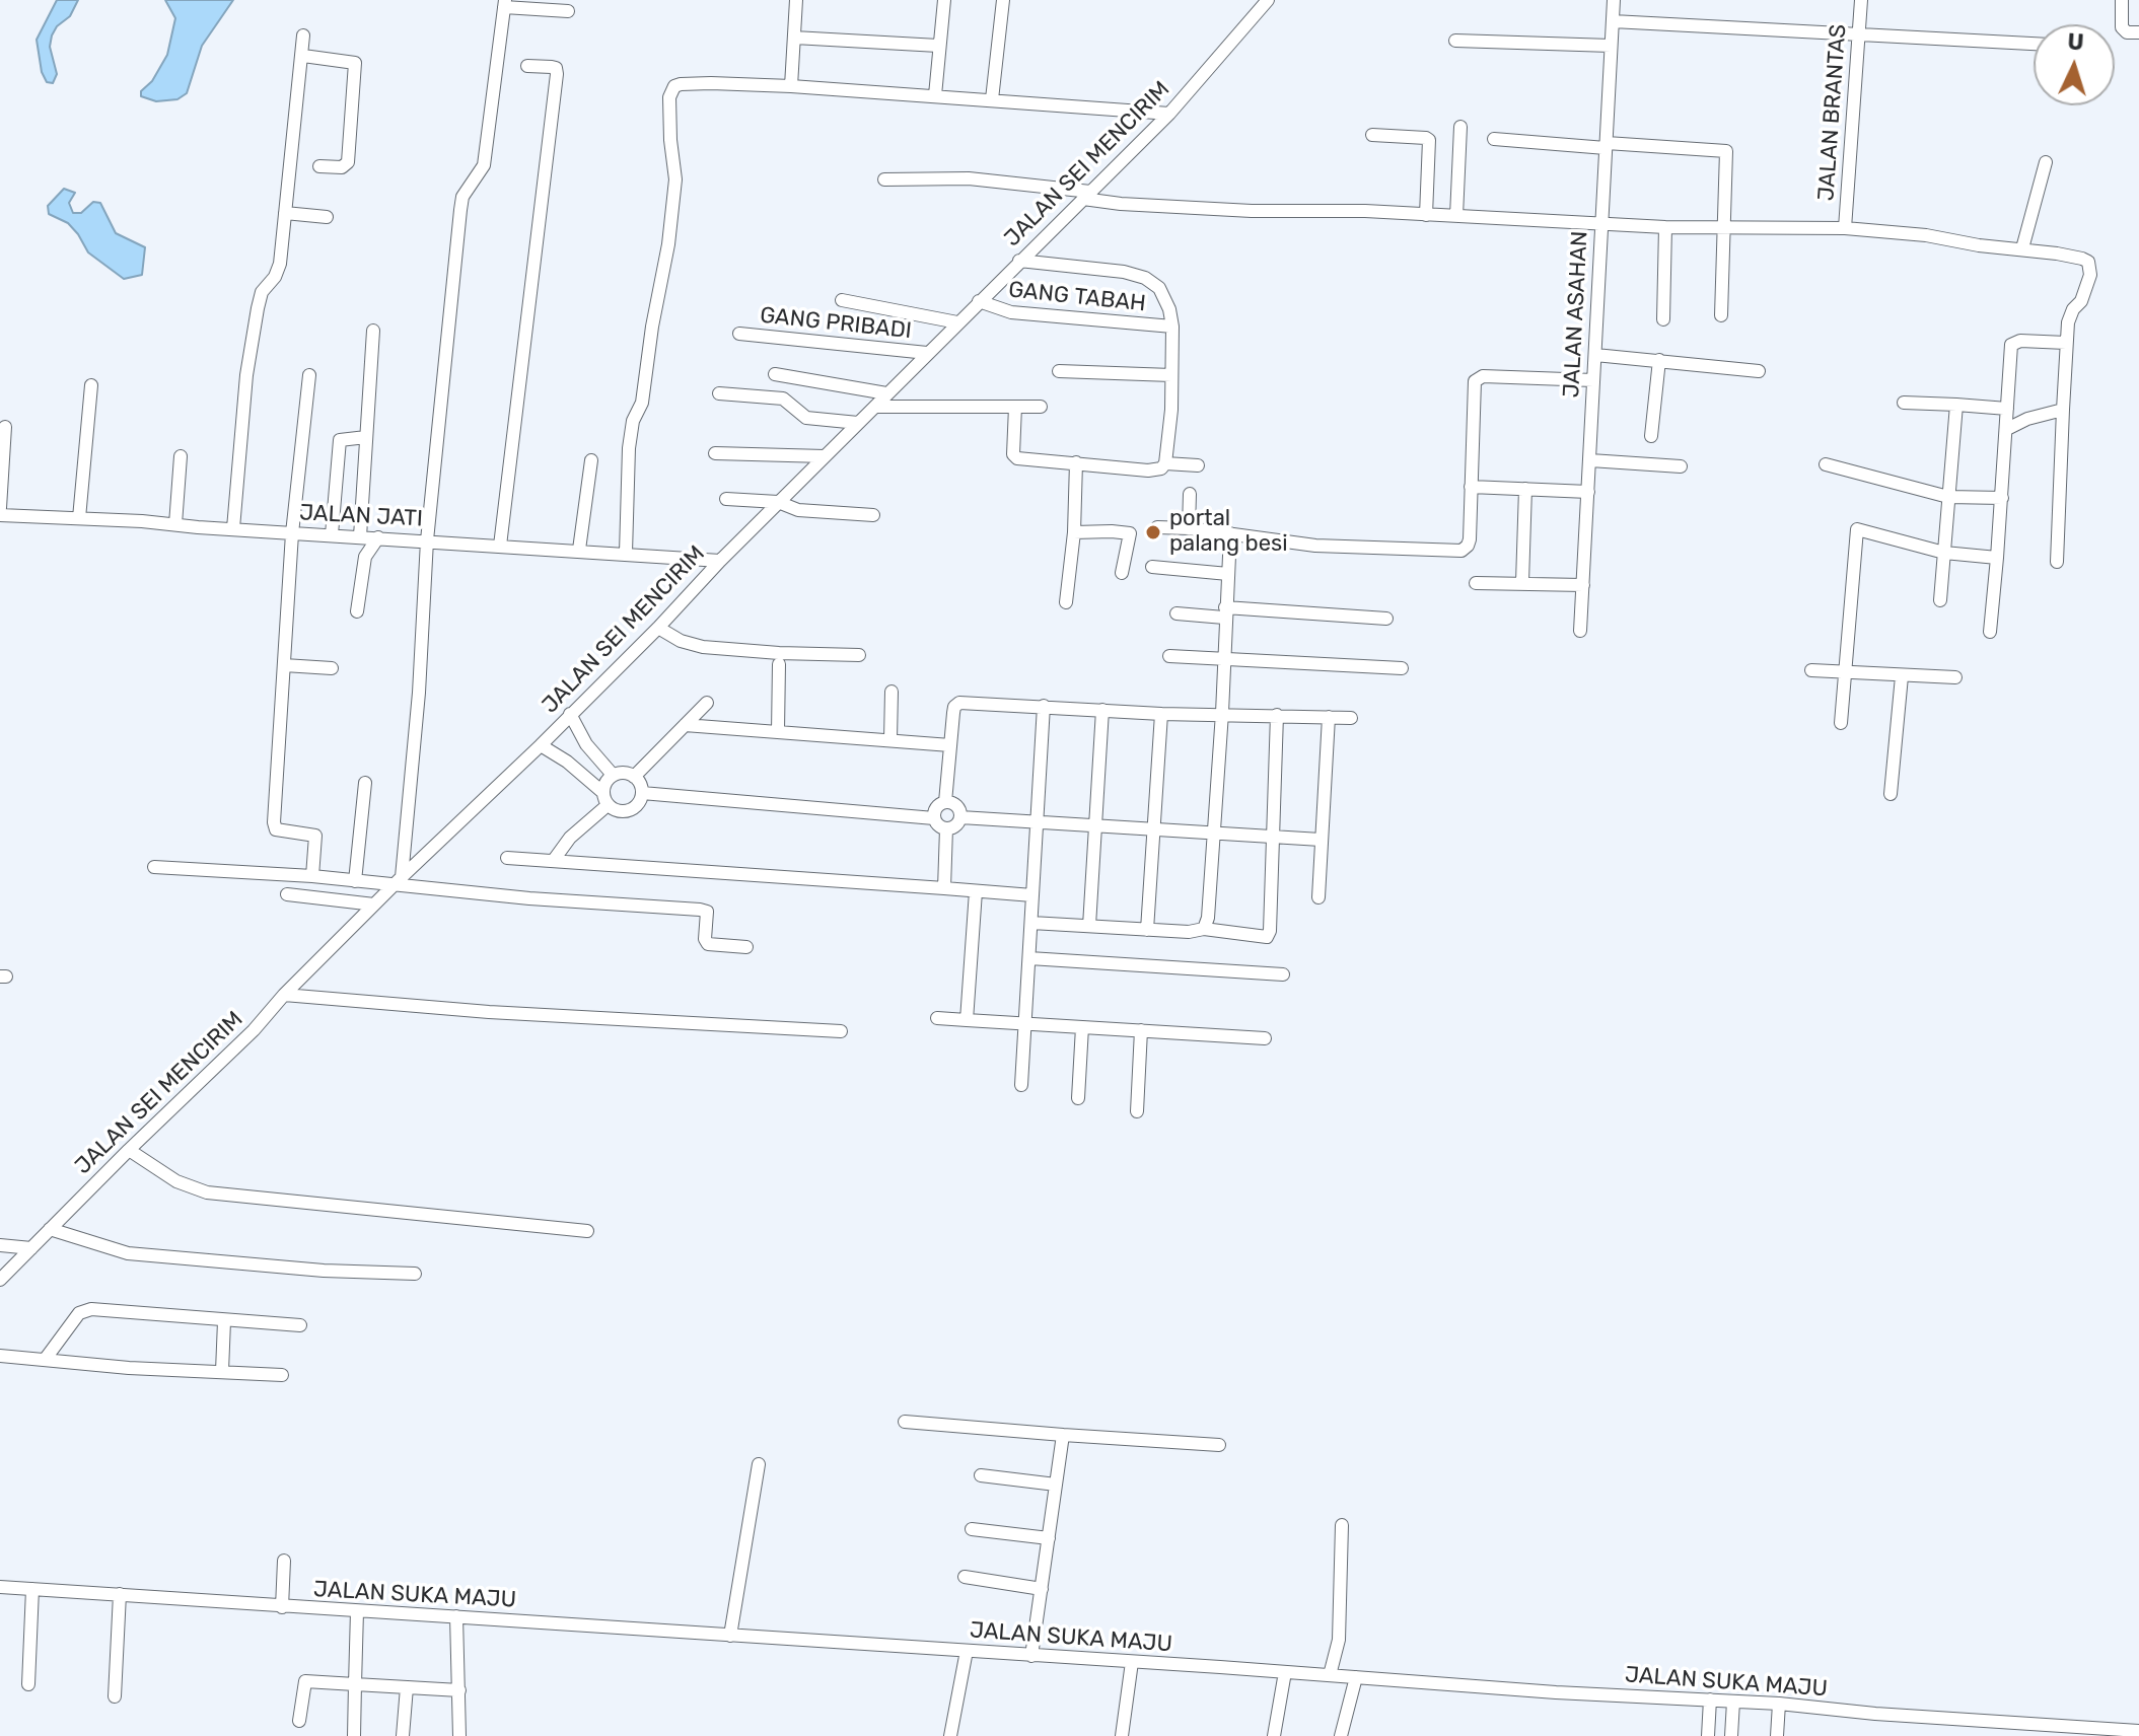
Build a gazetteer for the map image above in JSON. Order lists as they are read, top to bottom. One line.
{"streets":{"street":["JALAN BRANTAS","JALAN SEI MENCIRIM","GANG TABAH","JALAN ASAHAN","GANG PRIBADI","JALAN JATI","JALAN SUKA MAJU"]},"crossings":[["JALAN SEI MENCIRIM","GANG TABAH"],["JALAN SEI MENCIRIM","GANG PRIBADI"],["JALAN SEI MENCIRIM","JALAN JATI"]],"places":["portal palang besi"],"north":"top"}
